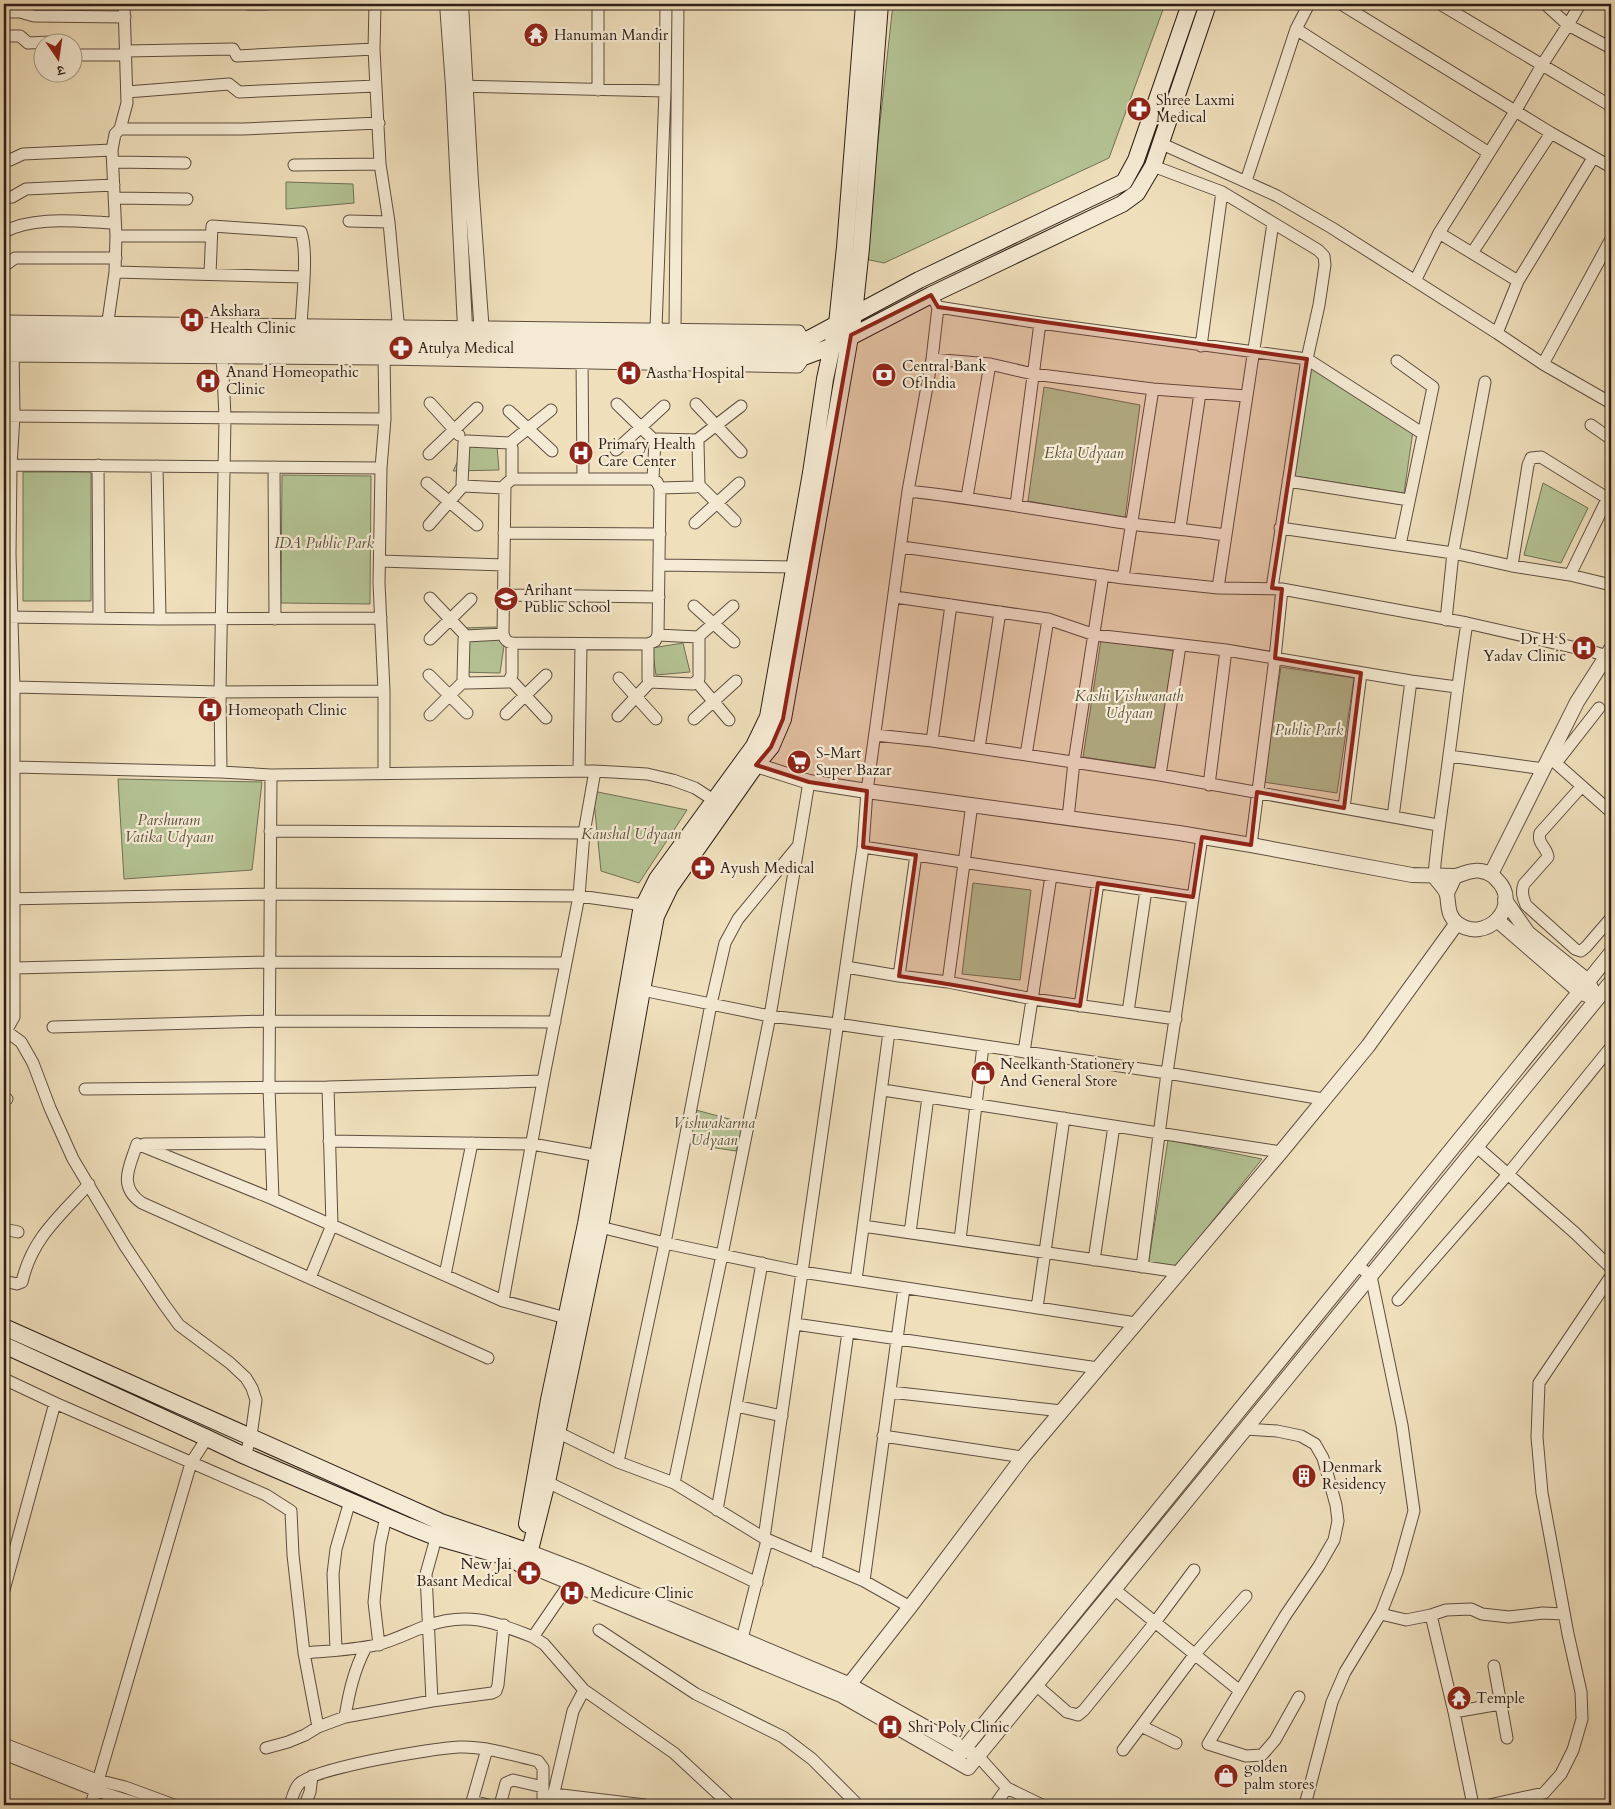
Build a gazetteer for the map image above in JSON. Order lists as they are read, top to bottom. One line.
{"parks":["Ekta Udyaan","IDA Public Park","Kashi Vishwanath Udyaan","Public Park","Parshuram Vatika Udyaan","Kaushal Udyaan","Vishwakarma Udyaan"],"places":{"temple":["Hanuman Mandir","Temple"],"pharmacy":["Shree Laxmi Medical","Atulya Medical","Ayush Medical","New Jai Basant Medical"],"hospital":["Akshara Health Clinic","Aastha Hospital","Anand Homeopathic Clinic","Primary Health Care Center","Dr H S Yadav Clinic","Homeopath Clinic","Medicure Clinic","Shri Poly Clinic"],"bank":["Central Bank Of India"],"school or university":["Arihant Public School"],"supermarket":["S-Mart Super Bazar"],"shop":["Neelkanth Stationery And General Store","golden palm stores"],"building":["Denmark Residency"]},"north":"bottom"}
